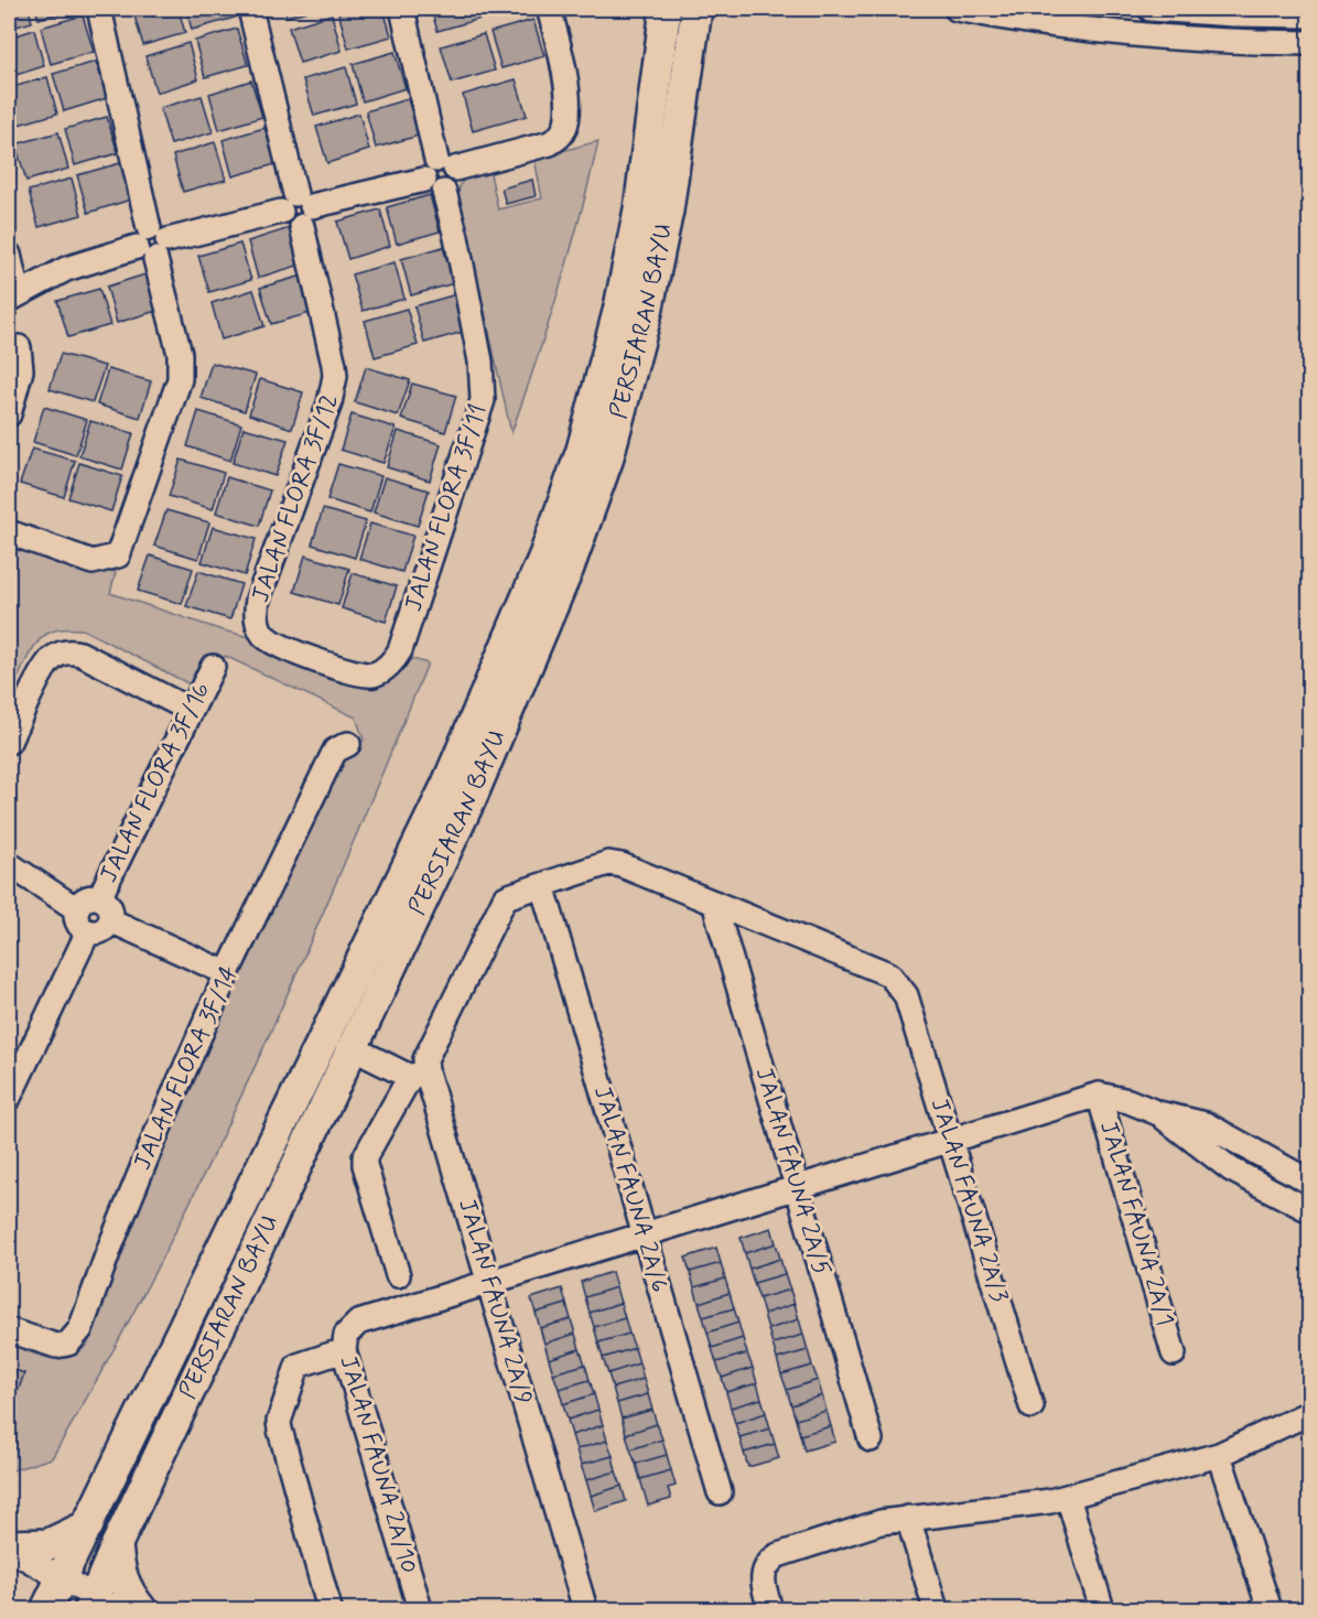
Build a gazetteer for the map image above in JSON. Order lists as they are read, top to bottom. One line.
{"streets":{"main road":["PERSIARAN BAYU"],"street":["JALAN FLORA 3F/12","JALAN FLORA 3F/11","JALAN FLORA 3F/16","JALAN FLORA 3F/14","JALAN FAUNA 2A/5","JALAN FAUNA 2A/6","JALAN FAUNA 2A/3","JALAN FAUNA 2A/1","JALAN FAUNA 2A/9","JALAN FAUNA 2A/10"]},"crossings":[["JALAN FLORA 3F/12","JALAN FLORA 3F/11"],["JALAN FAUNA 2A/5","JALAN FAUNA 2A/3"],["JALAN FAUNA 2A/9","JALAN FAUNA 2A/10"]]}
